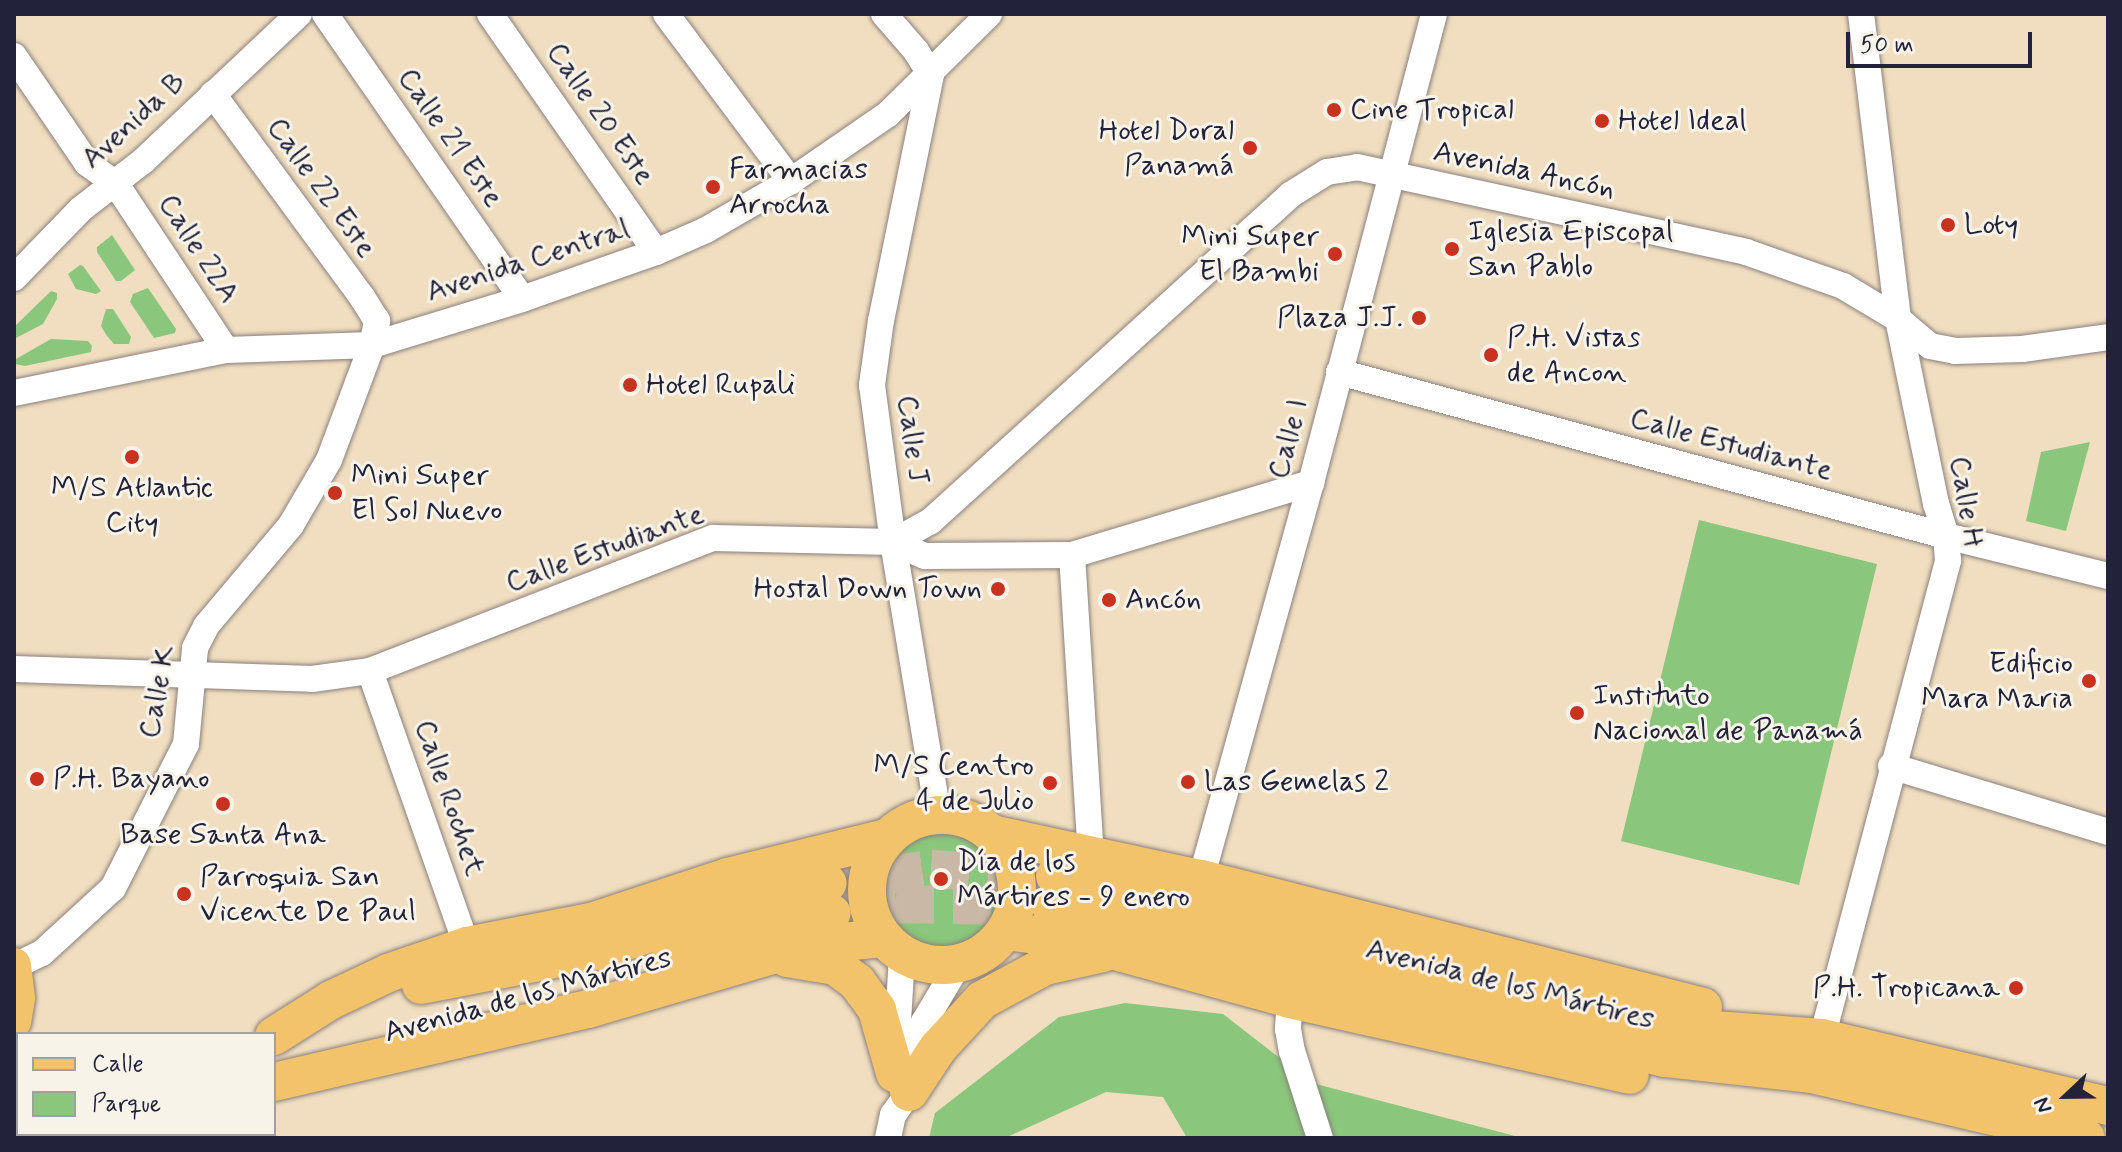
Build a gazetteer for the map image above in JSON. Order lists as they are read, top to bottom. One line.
{"streets":{"highway":["Avenida de los Mártires"],"street":["Calle 20 Este","Avenida B","Calle 21 Este","Avenida Ancón","Calle 22 Este","Calle 22A","Avenida Central","Calle I","Calle J","Calle Estudiante","Calle H","Calle K","Calle Rochet"]},"crossings":[["Calle 20 Este","Avenida Central"],["Avenida B","Calle 22 Este"],["Avenida B","Calle 22A"],["Calle 21 Este","Avenida Central"],["Avenida Ancón","Calle I"],["Avenida Ancón","Calle J"],["Avenida Ancón","Calle Estudiante"],["Avenida Ancón","Calle H"],["Calle 22 Este","Avenida Central"],["Calle 22 Este","Calle K"],["Calle 22A","Avenida Central"],["Avenida Central","Calle J"],["Avenida Central","Calle K"],["Calle I","Calle Estudiante"],["Calle J","Calle Estudiante"],["Calle Estudiante","Calle H"],["Calle Estudiante","Calle K"],["Calle Estudiante","Calle Rochet"],["Calle H","Avenida de los Mártires"]],"places":["Cine Tropical","Hotel Ideal","Hotel Doral Panamá","Farmacias Arrocha","Loty","Iglesia Episcopal San Pablo","Mini Super El Bambi","Plaza J.J.","P.H. Vistas de Ancon","Hotel Rupali","M/S Atlantic City","Mini Super El Sol Nuevo","Hostal Down Town","Ancón","Edificio Mara Maria","Instituto Nacional de Panamá","P.H. Bayano","Las Gemelas 2","M/S Centro 4 de Julio","Base Santa Ana","Día de los Mártires - 9 enero","Parroquia San Vicente De Paul","P.H. Tropicana"],"legend":["Calle","Parque"],"scale_bar":"50 m","north":"left"}
